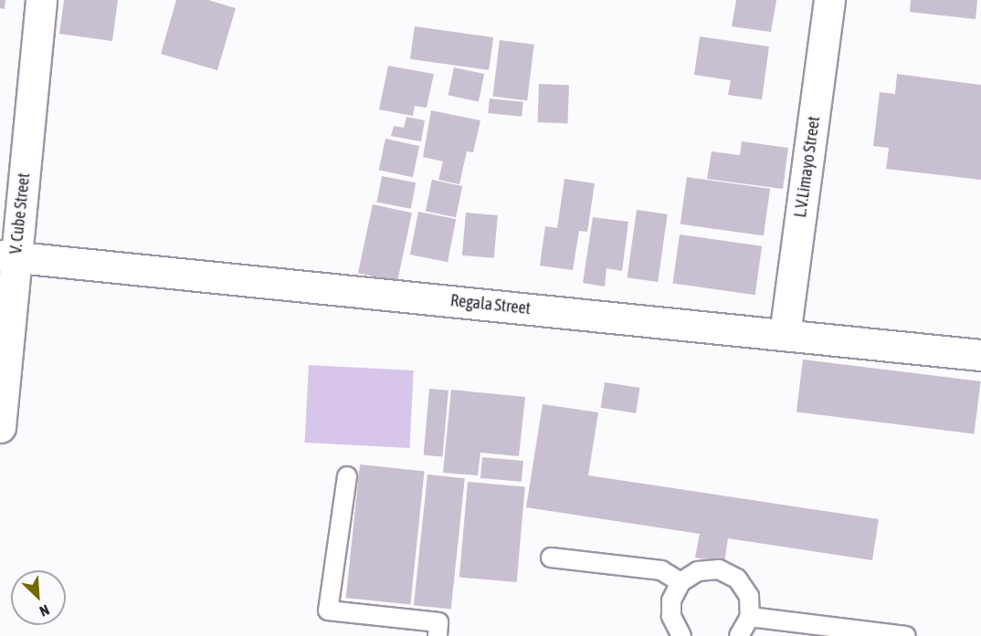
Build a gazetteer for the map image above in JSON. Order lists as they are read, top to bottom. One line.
{"streets":{"street":["L.V.Limayo Street","V. Cube Street","Regala Street"]},"crossings":[["L.V.Limayo Street","Regala Street"],["V. Cube Street","Regala Street"]],"north":"bottom right"}
